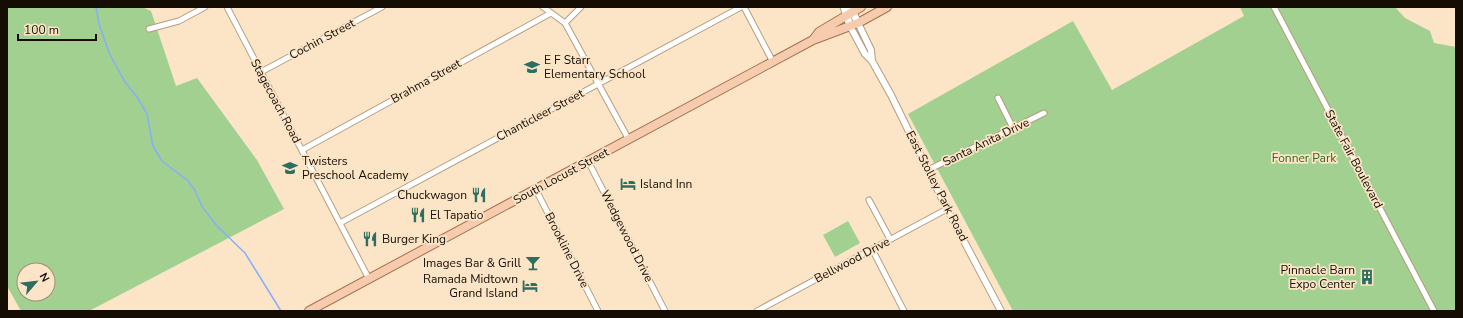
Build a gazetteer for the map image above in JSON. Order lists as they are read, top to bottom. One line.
{"streets":{"main road":["South Locust Street"],"street":["Cochin Street","Brahma Street","Stagecoach Road","Chanticleer Street","Santa Anita Drive","State Fair Boulevard","East Stolley Park Road","Wedgewood Drive","Brookline Drive","Bellwood Drive"]},"crossings":[["Cochin Street","Stagecoach Road"],["Brahma Street","Stagecoach Road"],["Stagecoach Road","Chanticleer Street"],["Stagecoach Road","South Locust Street"],["Santa Anita Drive","East Stolley Park Road"],["South Locust Street","East Stolley Park Road"],["South Locust Street","Wedgewood Drive"],["South Locust Street","Brookline Drive"],["East Stolley Park Road","Bellwood Drive"]],"parks":["Fonner Park"],"places":{"school or university":["E F Starr Elementary School","Twisters Preschool Academy"],"hotel":["Island Inn","Ramada Midtown Grand Island"],"restaurant":["Chuckwagon","El Tapatio","Burger King"],"bar":["Images Bar & Grill"],"building":["Pinnacle Barn Expo Center"]},"scale_bar":"100 m","north":"top right"}
